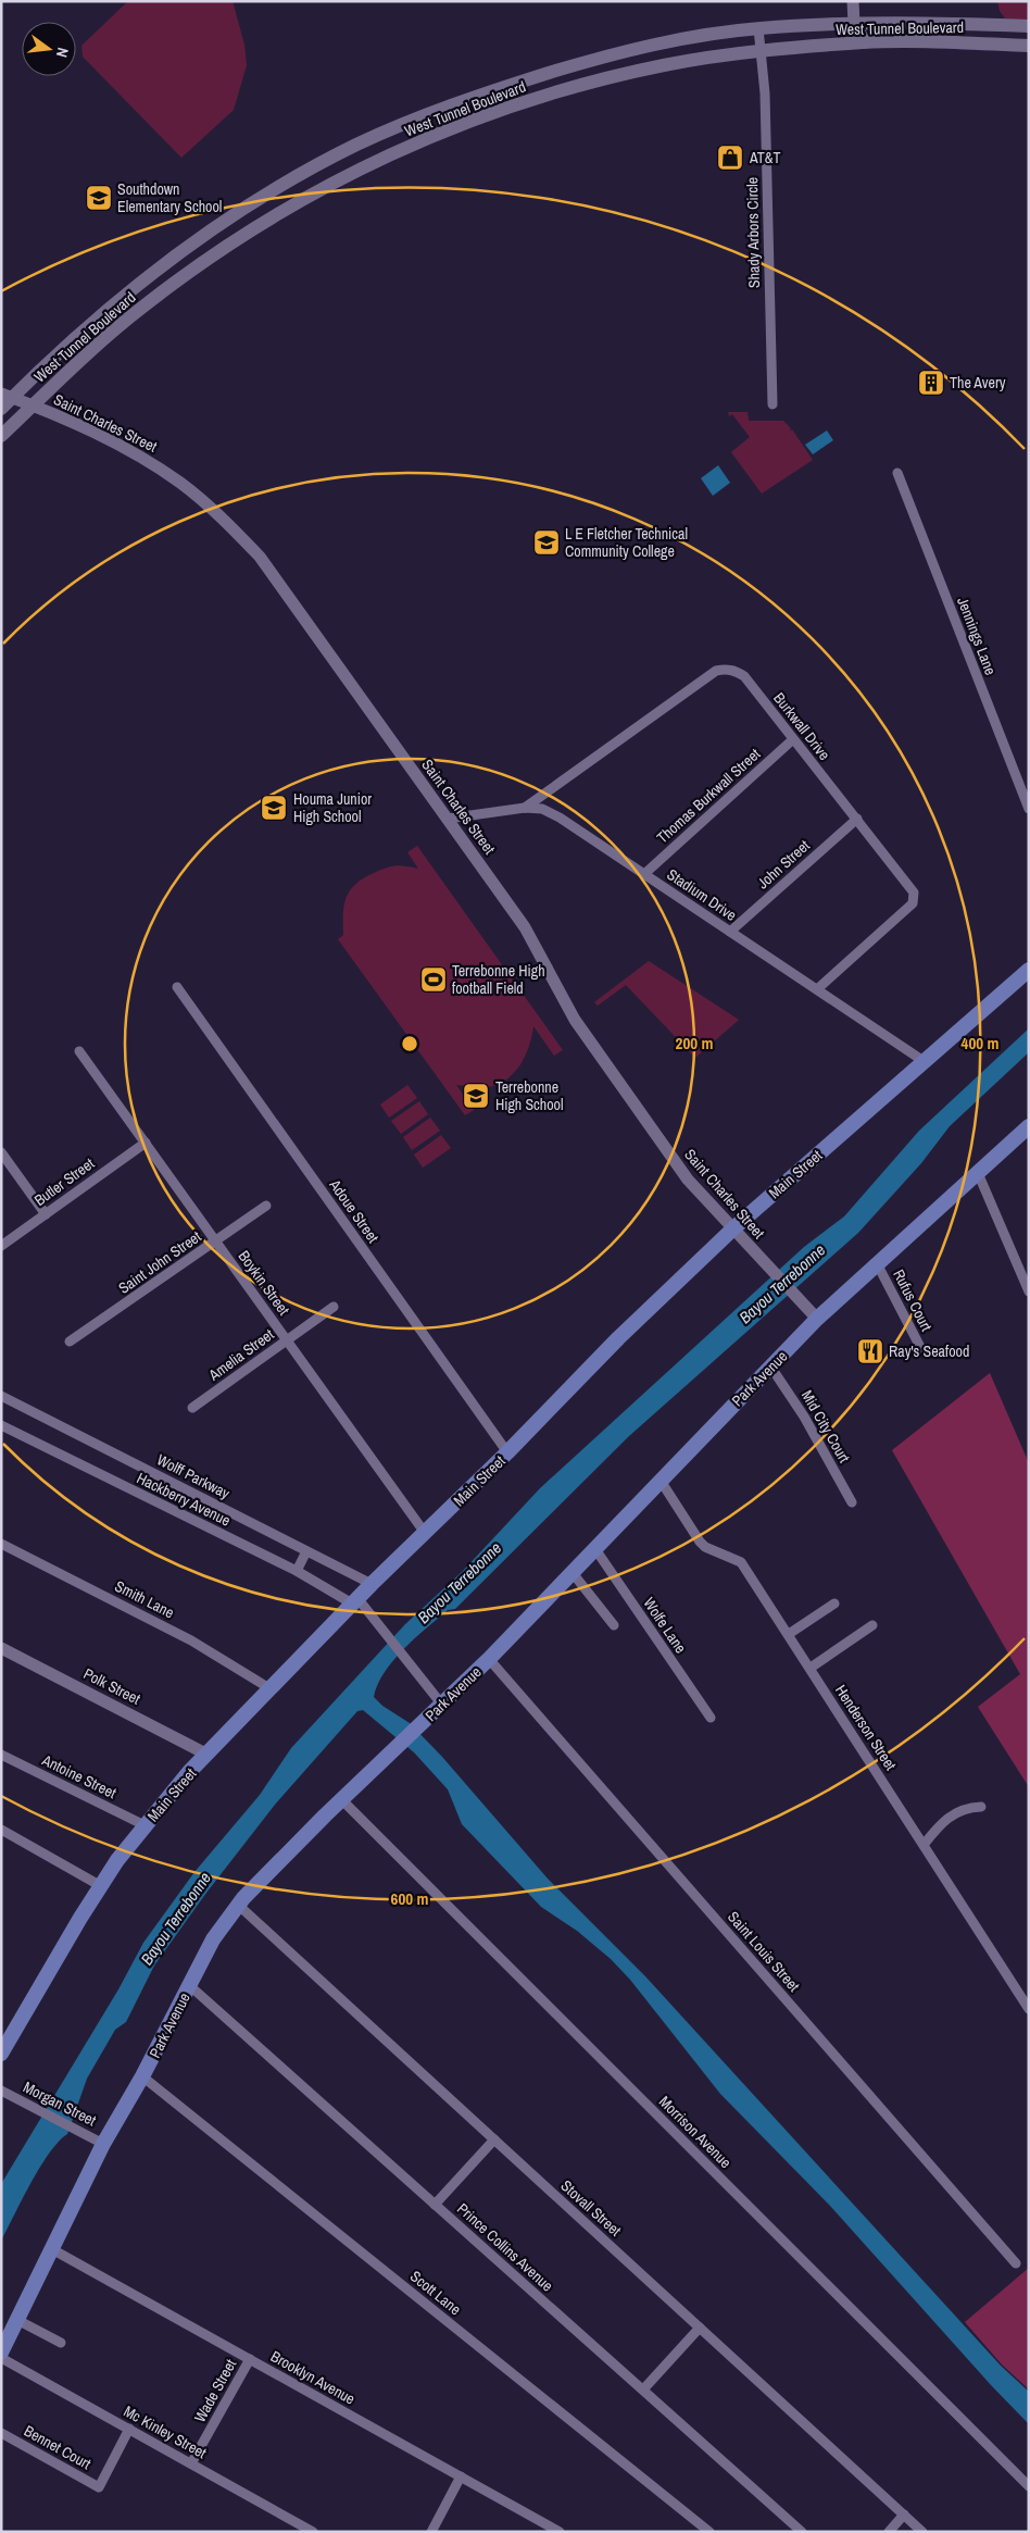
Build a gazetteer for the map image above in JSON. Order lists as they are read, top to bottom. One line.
{"streets":{"main road":["West Tunnel Boulevard","Main Street","Park Avenue"],"street":["Shady Arbors Circle","Saint Charles Street","Jennings Lane","Burkwall Drive","Thomas Burkwall Street","John Street","Stadium Drive","Butler Street","Adoue Street","Saint John Street","Boykin Street","Rufus Court","Amelia Street","Mid City Court","Wolff Parkway","Hackberry Avenue","Smith Lane","Wolfe Lane","Polk Street","Henderson Street","Antoine Street","Saint Louis Street","Morgan Street","Morrison Avenue","Stovall Street","Prince Collins Avenue","Scott Lane","Brooklyn Avenue","Wade Street","Mc Kinley Street","Bennet Court"]},"crossings":[["West Tunnel Boulevard","Shady Arbors Circle"],["West Tunnel Boulevard","Saint Charles Street"],["Saint Charles Street","Stadium Drive"],["Saint Charles Street","Main Street"],["Saint Charles Street","Park Avenue"],["Burkwall Drive","Thomas Burkwall Street"],["Burkwall Drive","John Street"],["Burkwall Drive","Stadium Drive"],["Thomas Burkwall Street","Stadium Drive"],["John Street","Stadium Drive"],["Stadium Drive","Main Street"],["Main Street","Adoue Street"],["Main Street","Boykin Street"],["Main Street","Wolff Parkway"],["Main Street","Hackberry Avenue"],["Main Street","Smith Lane"],["Main Street","Polk Street"],["Main Street","Antoine Street"],["Butler Street","Boykin Street"],["Saint John Street","Boykin Street"],["Boykin Street","Amelia Street"],["Rufus Court","Park Avenue"],["Park Avenue","Mid City Court"],["Park Avenue","Hackberry Avenue"],["Park Avenue","Wolfe Lane"],["Park Avenue","Henderson Street"],["Park Avenue","Saint Louis Street"],["Park Avenue","Morgan Street"],["Park Avenue","Morrison Avenue"],["Park Avenue","Stovall Street"],["Park Avenue","Prince Collins Avenue"],["Park Avenue","Scott Lane"],["Park Avenue","Brooklyn Avenue"],["Brooklyn Avenue","Wade Street"],["Wade Street","Mc Kinley Street"],["Mc Kinley Street","Bennet Court"]],"water":["Bayou Terrebonne"],"places":{"shop":["AT&T"],"school or university":["Southdown Elementary School","L E Fletcher Technical Community College","Houma Junior High School","Terrebonne High School"],"building":["The Avery"],"sports":["Terrebonne High football Field"],"restaurant":["Ray's Seafood"]},"north":"right","rings":["200 m","400 m","600 m"]}
